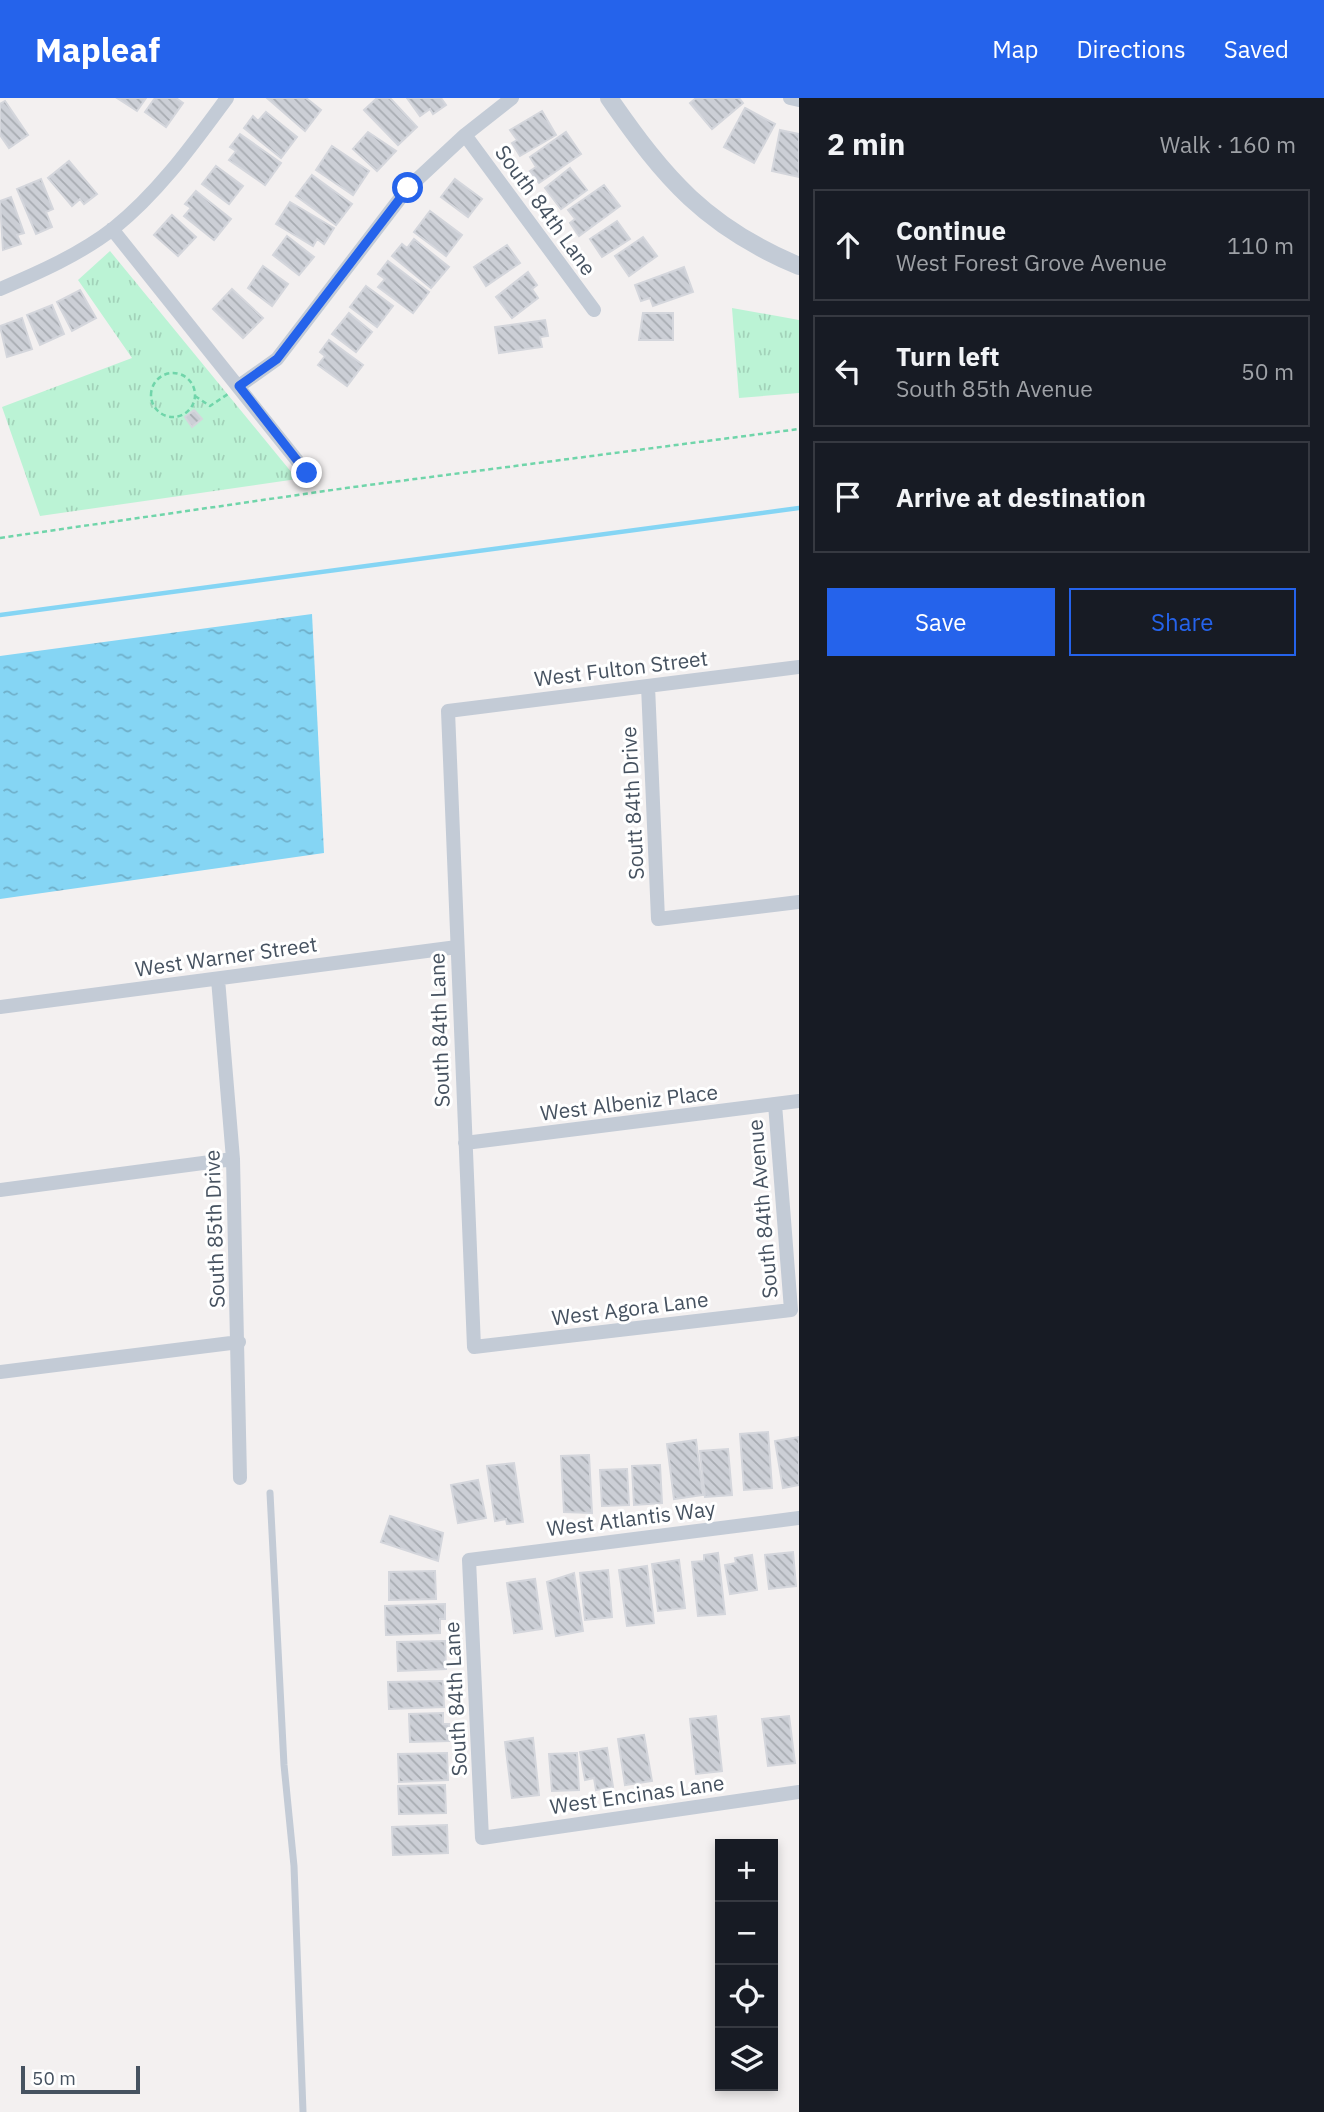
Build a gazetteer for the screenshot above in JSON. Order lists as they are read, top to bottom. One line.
{"streets":{"street":["South 84th Lane","West Fulton Street","Soutt 84th Drive","West Warner Street","West Albeniz Place","South 84th Avenue","South 85th Drive","West Agora Lane","West Atlantis Way","West Encinas Lane"]},"crossings":[["South 84th Lane","West Fulton Street"],["South 84th Lane","West Warner Street"],["South 84th Lane","West Albeniz Place"],["South 84th Lane","West Agora Lane"],["South 84th Lane","West Atlantis Way"],["South 84th Lane","West Encinas Lane"],["West Fulton Street","Soutt 84th Drive"],["West Warner Street","South 85th Drive"],["West Albeniz Place","South 84th Avenue"],["South 84th Avenue","West Agora Lane"]],"scale_bar":"50 m","page":{"header":"Mapleaf","nav":["Map","Directions","Saved"],"heading":["2 min","Walk · 160 m"],"list":[["Continue","West Forest Grove Avenue","110 m"],["Turn left","South 85th Avenue","50 m"],"Arrive at destination"],"buttons":["Save","Share"],"map_buttons":["+","−"],"scale":"50 m"}}
